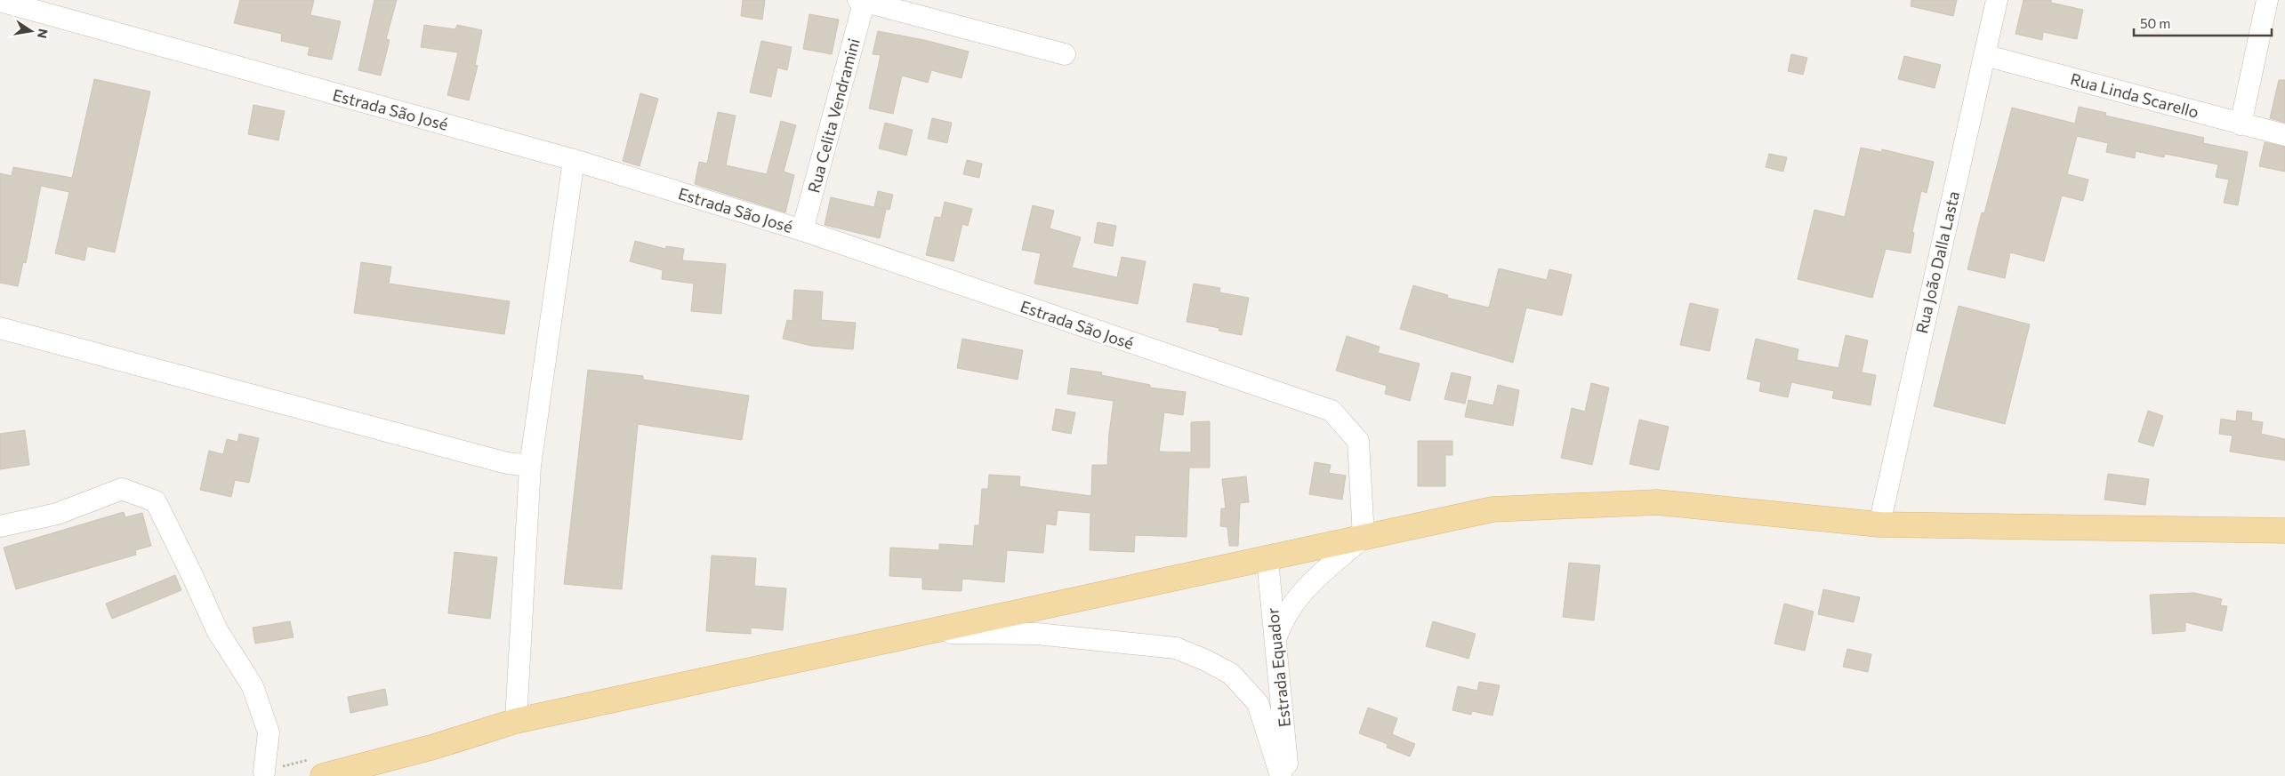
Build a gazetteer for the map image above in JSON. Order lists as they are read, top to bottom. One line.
{"streets":{"street":["Rua Linda Scarello","Estrada São José","Rua Celita Vendramini","Rua João Dalla Lasta","Estrada Equador"]},"crossings":[["Rua Linda Scarello","Rua João Dalla Lasta"],["Estrada São José","Rua Celita Vendramini"]],"scale_bar":"50 m","north":"right"}
